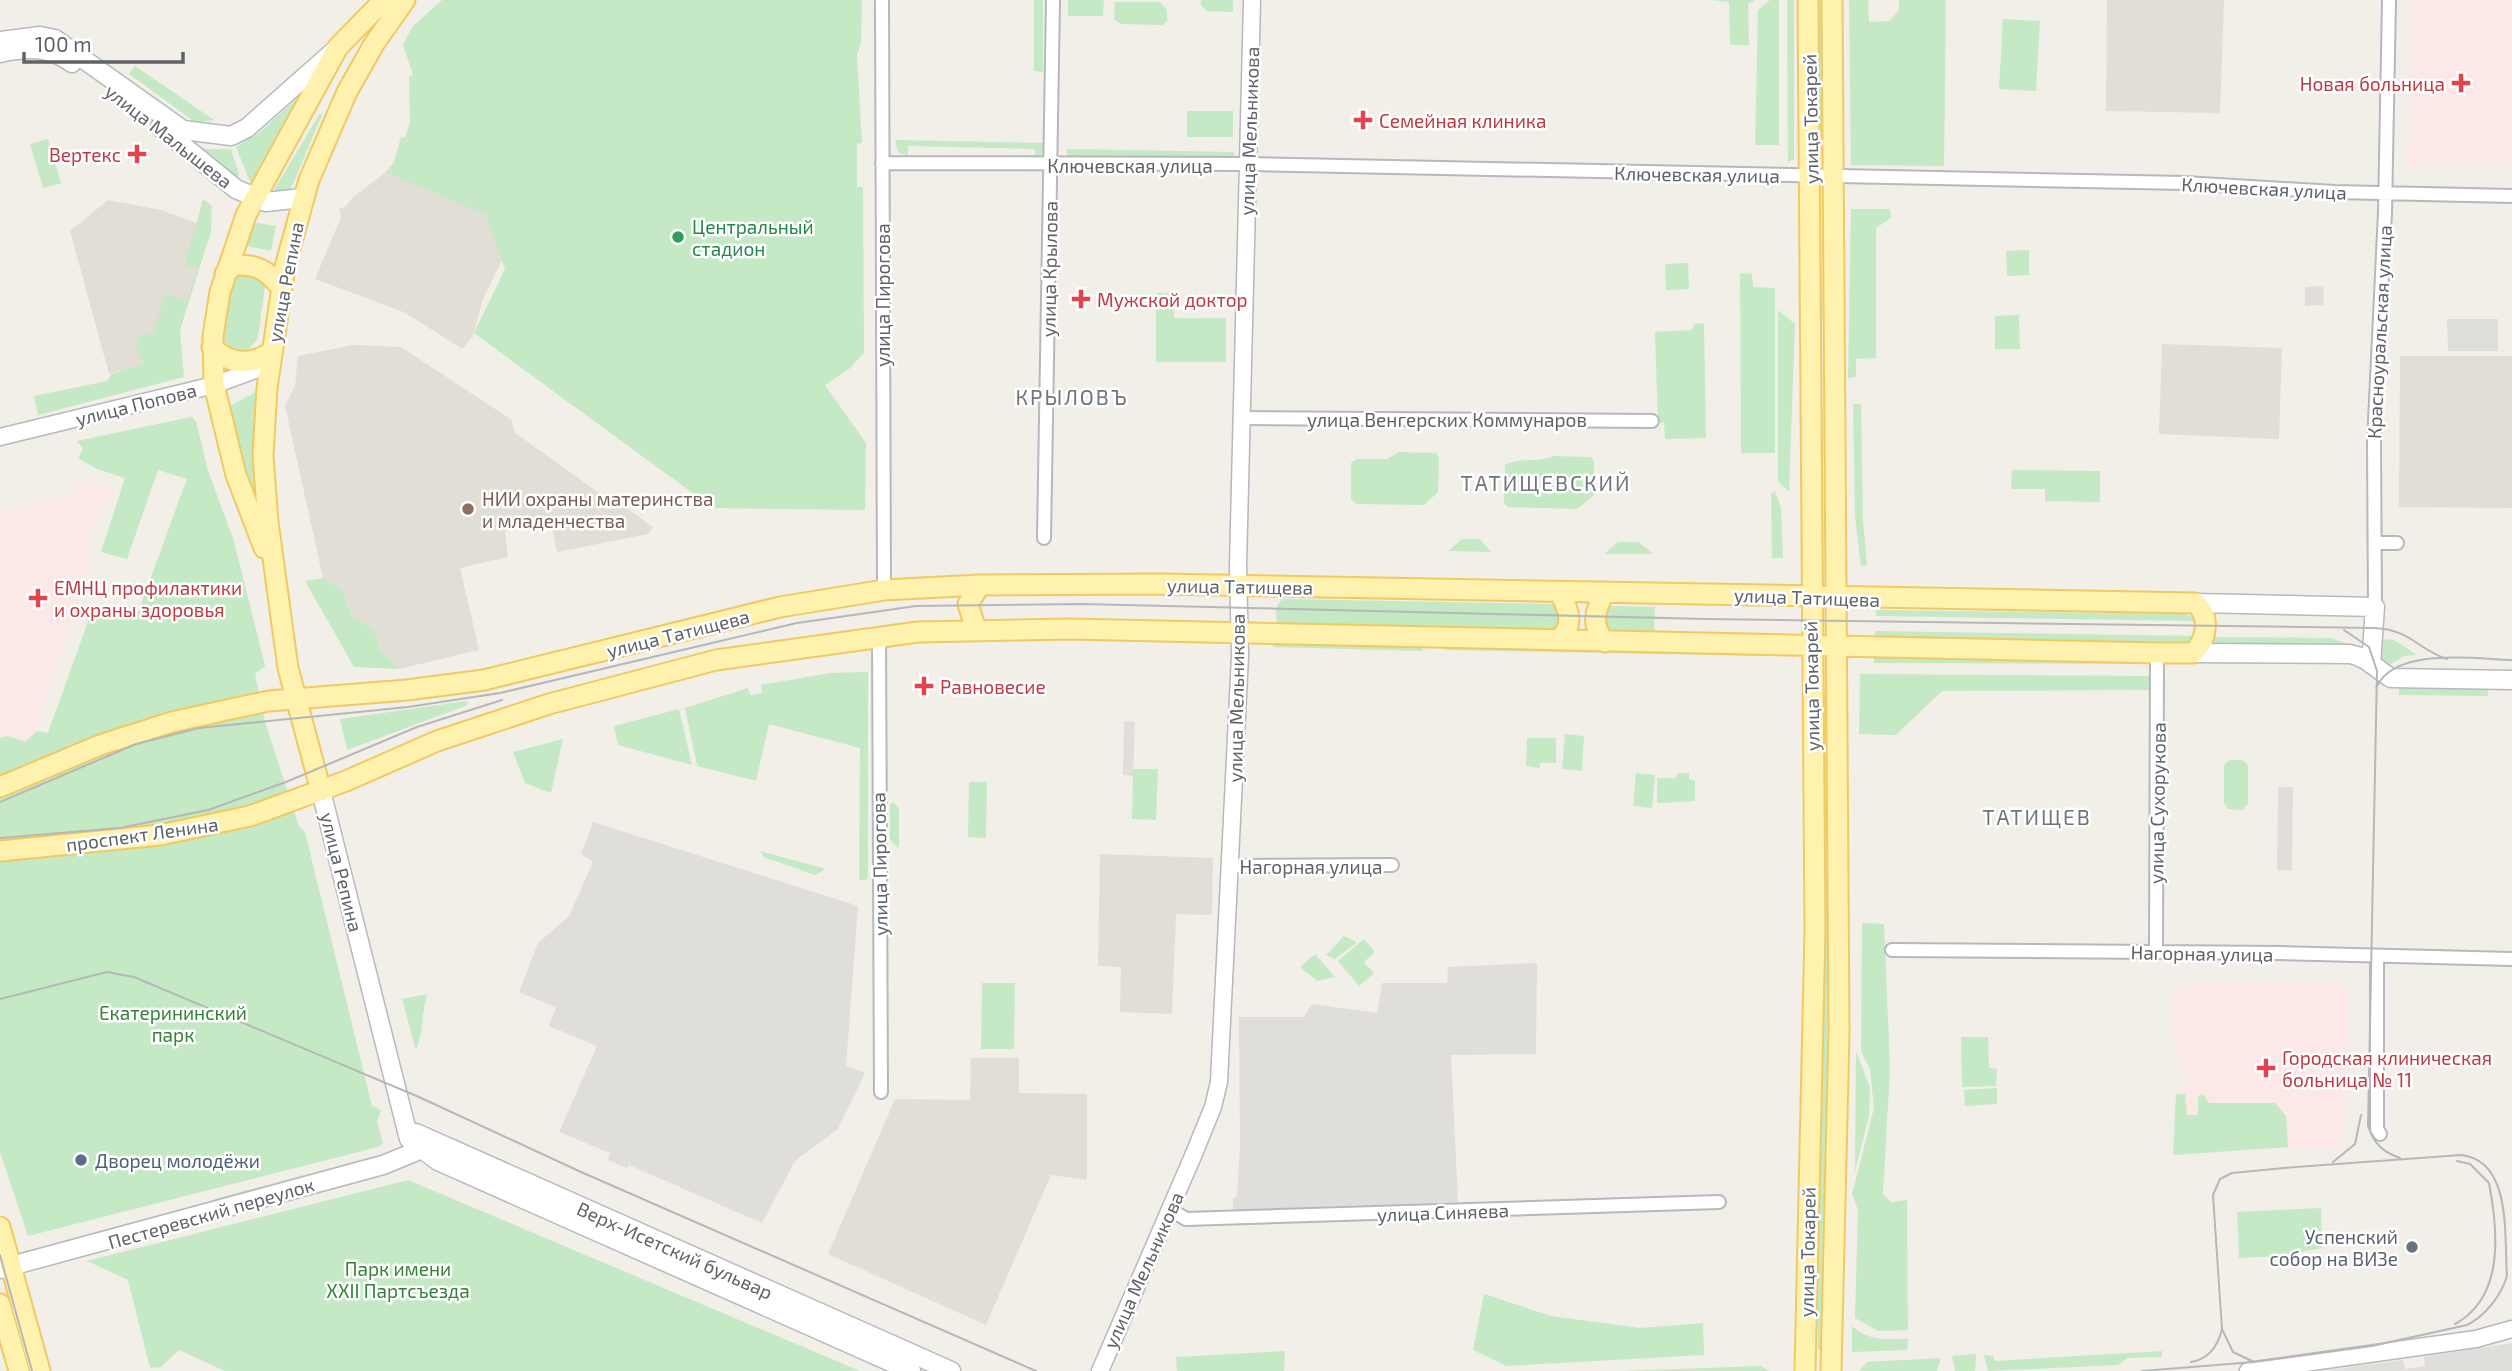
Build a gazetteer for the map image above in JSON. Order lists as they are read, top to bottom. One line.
{"streets":{"main road":["улица Токарей","улица Малышева","улица Репина","Красноуральская улица","улица Татищева","проспект Ленина","Пестеревский переулок","Верх-Исетский бульвар"],"street":["улица Мельникова","Ключевская улица","улица Крылова","улица Пирогова","улица Попова","улица Венгерских Коммунаров","улица Сухорукова","Нагорная улица","улица Синяева"]},"crossings":[["улица Токарей","Ключевская улица"],["улица Токарей","улица Татищева"],["улица Мельникова","Ключевская улица"],["улица Мельникова","улица Венгерских Коммунаров"],["улица Мельникова","улица Татищева"],["улица Мельникова","Нагорная улица"],["улица Мельникова","улица Синяева"],["улица Малышева","улица Репина"],["Ключевская улица","улица Крылова"],["Ключевская улица","улица Пирогова"],["Ключевская улица","Красноуральская улица"],["улица Репина","улица Попова"],["улица Репина","улица Татищева"],["улица Репина","проспект Ленина"],["улица Репина","Пестеревский переулок"],["улица Репина","Верх-Исетский бульвар"],["улица Пирогова","улица Татищева"],["улица Пирогова","проспект Ленина"],["Красноуральская улица","улица Татищева"],["улица Сухорукова","Нагорная улица"],["Пестеревский переулок","Верх-Исетский бульвар"]],"districts":["КРЫЛОВЪ","ТАТИЩЕВСКИЙ","ТАТИЩЕВ"],"parks":["Екатерининский парк","Парк имени XXII Партсъезда"],"places":{"health":["Новая больница","Семейная клиника","Вертекс","Мужской доктор","ЕМНЦ профилактики и охраны здоровья","Равновесие","Городская клиническая больница № 11"],"other":["Центральный стадион","НИИ охраны материнства и младенчества","Дворец молодёжи","Успенский собор на ВИЗе"]},"scale_bar":"100 m"}
